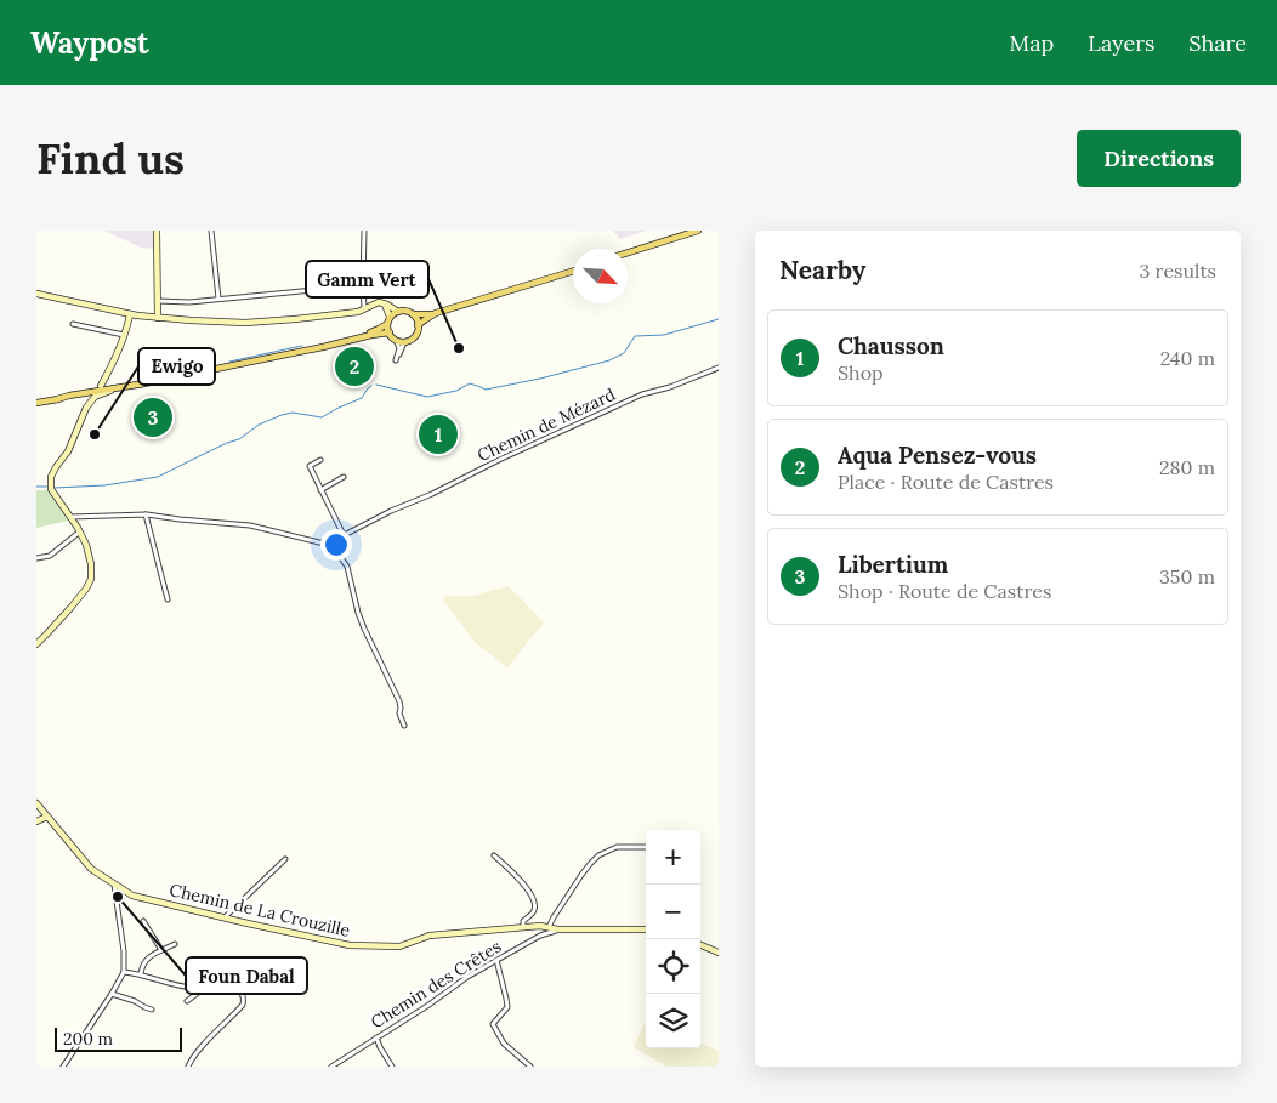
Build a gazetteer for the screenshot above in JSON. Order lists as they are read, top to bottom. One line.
{"streets":{"street":["Chemin de Mézard","Chemin de La Crouzille","Chemin des Crêtes"]},"crossings":[["Chemin de La Crouzille","Chemin des Crêtes"]],"places":["Gamm Vert","Ewigo","Foun Dabal"],"scale_bar":"200 m","north":"bottom right","page":{"header":"Waypost","nav":["Map","Layers","Share"],"buttons":"Directions","title":"Find us","heading":["Nearby","3 results"],"list":[{"mark":"1","name":"Chausson","note":"Shop","value":"240 m"},{"mark":"2","name":"Aqua Pensez-vous","note":"Place · Route de Castres","value":"280 m"},{"mark":"3","name":"Libertium","note":"Shop · Route de Castres","value":"350 m"}],"pins":["2","3","1"],"map_buttons":["+","−"],"scale":"200 m"}}
